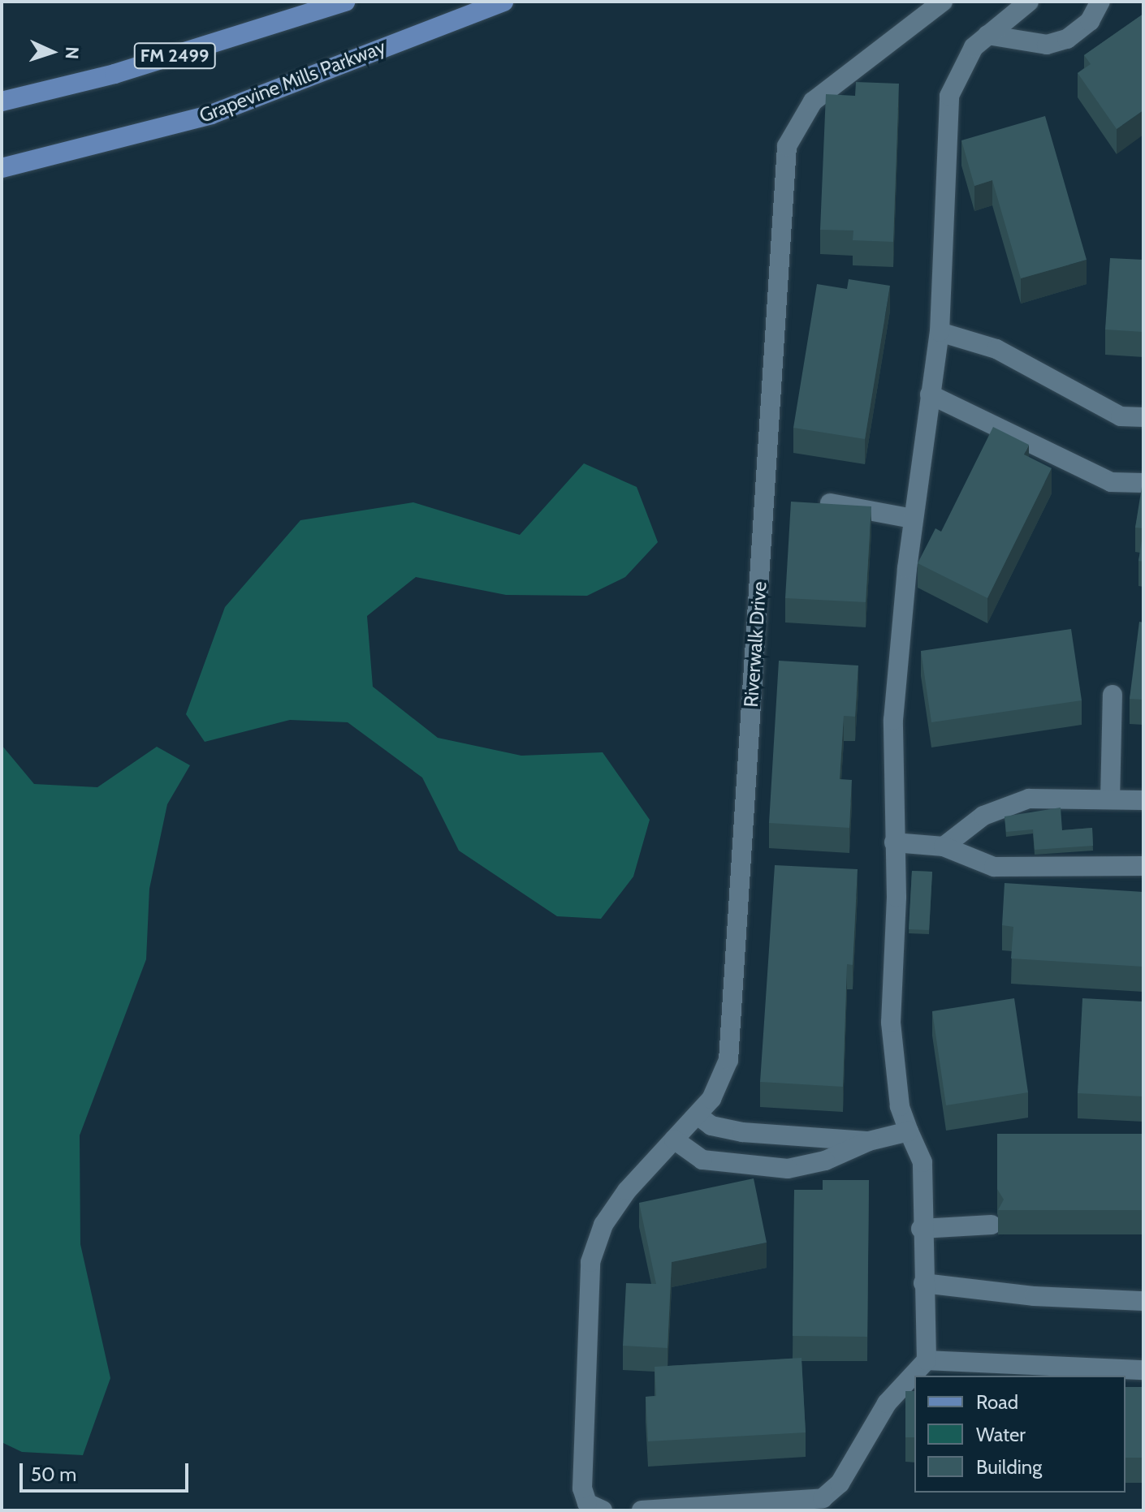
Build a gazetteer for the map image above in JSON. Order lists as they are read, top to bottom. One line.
{"streets":{"main road":["FM 2499","Grapevine Mills Parkway"],"lane":["Riverwalk Drive"]},"legend":["Road","Water","Building"],"scale_bar":"50 m","north":"right"}
